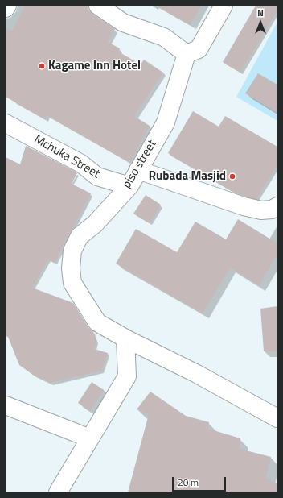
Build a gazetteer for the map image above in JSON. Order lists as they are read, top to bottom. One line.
{"streets":{"street":["Mchuka Street","piso street"]},"crossings":[["Mchuka Street","piso street"]],"places":["Kagame Inn Hotel","Rubada Masjid"],"scale_bar":"20 m","north":"top"}
